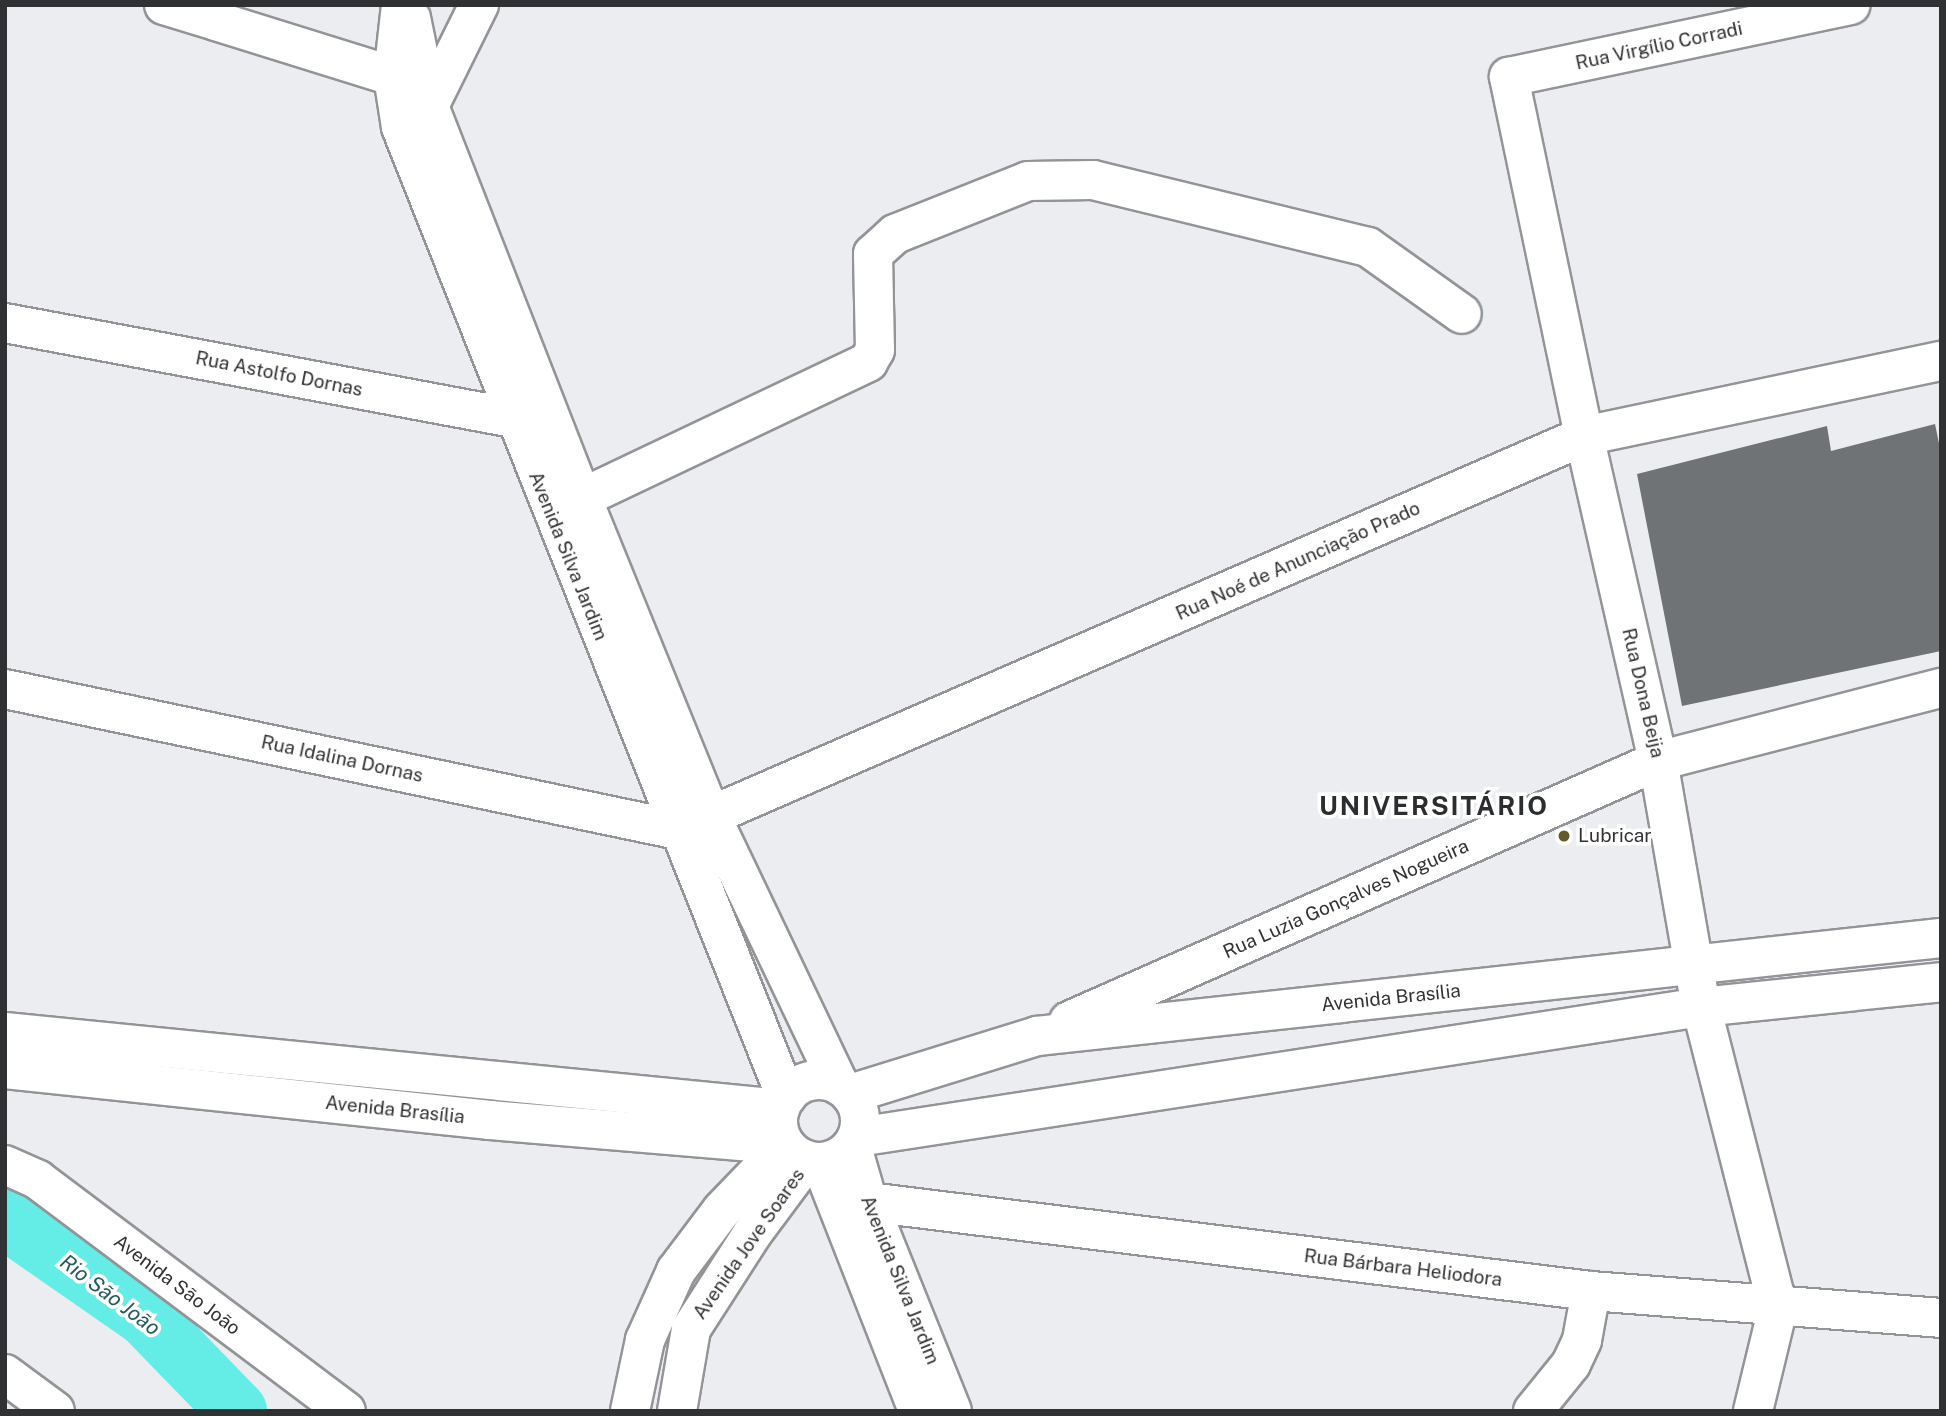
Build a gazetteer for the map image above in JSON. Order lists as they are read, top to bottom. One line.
{"streets":{"main road":["Rua Virgílio Corradi","Rua Astolfo Dornas","Avenida Silva Jardim","Rua Noé de Anunciação Prado","Rua Dona Beija","Rua Idalina Dornas","Rua Luzia Gonçalves Nogueira","Avenida Brasília","Avenida Jove Soares","Rua Bárbara Heliodora","Avenida São João"]},"crossings":[["Rua Virgílio Corradi","Rua Dona Beija"],["Rua Astolfo Dornas","Avenida Silva Jardim"],["Avenida Silva Jardim","Rua Noé de Anunciação Prado"],["Avenida Silva Jardim","Rua Idalina Dornas"],["Avenida Silva Jardim","Avenida Brasília"],["Avenida Silva Jardim","Avenida Jove Soares"],["Avenida Silva Jardim","Rua Bárbara Heliodora"],["Rua Noé de Anunciação Prado","Rua Dona Beija"],["Rua Noé de Anunciação Prado","Rua Idalina Dornas"],["Rua Dona Beija","Rua Luzia Gonçalves Nogueira"],["Rua Dona Beija","Avenida Brasília"],["Rua Dona Beija","Rua Bárbara Heliodora"],["Rua Luzia Gonçalves Nogueira","Avenida Brasília"],["Avenida Brasília","Avenida Jove Soares"]],"districts":["UNIVERSITÁRIO"],"water":["Rio São João"],"places":["Lubricar"]}
